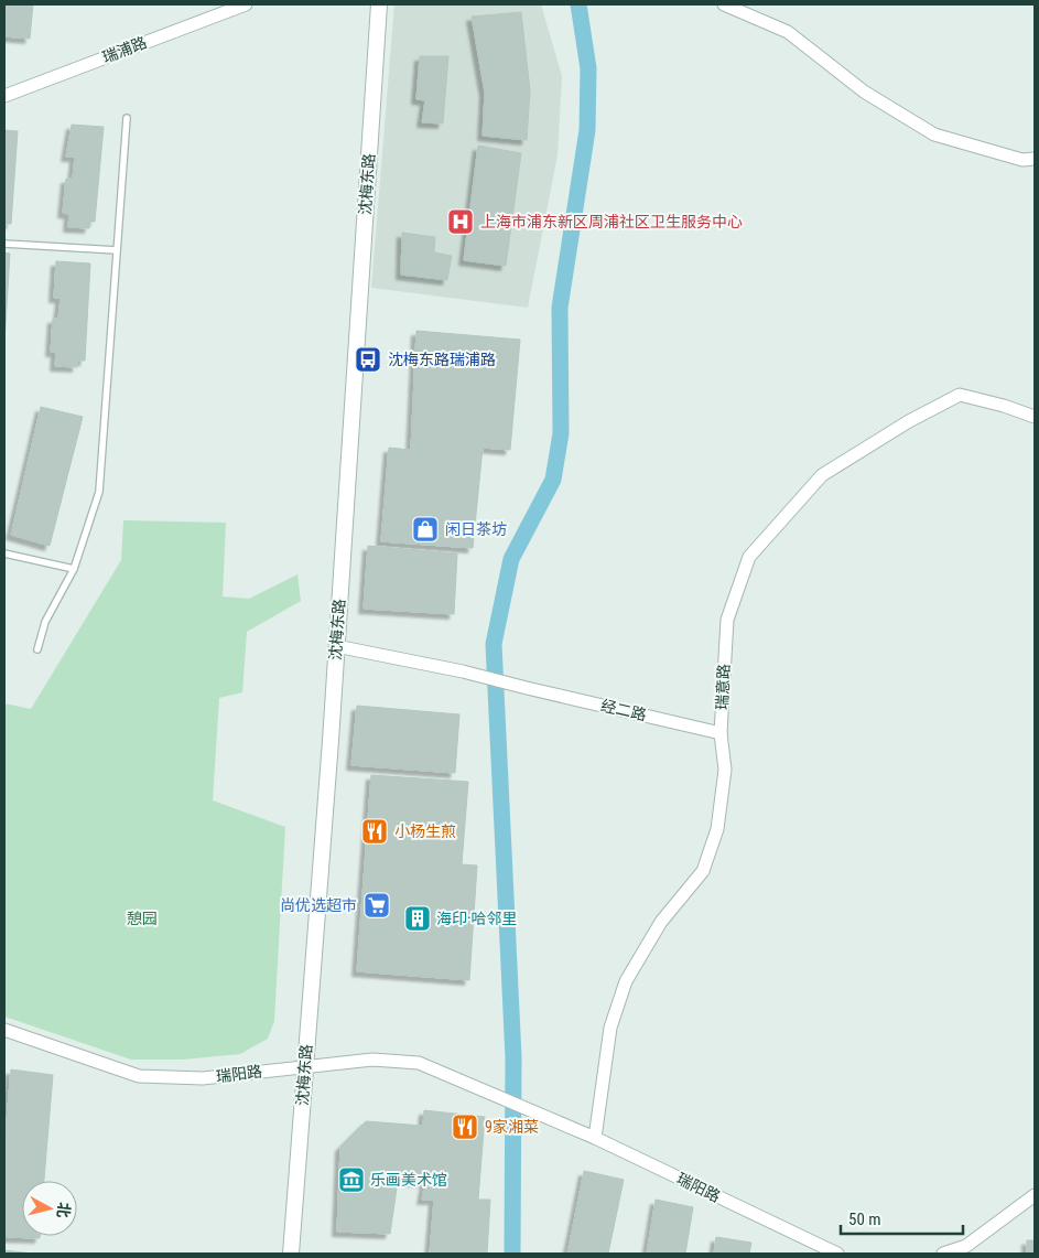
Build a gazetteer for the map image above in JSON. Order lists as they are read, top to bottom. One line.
{"streets":{"street":["瑞浦路","沈梅东路","瑞意路","经二路","瑞阳路"]},"crossings":[["沈梅东路","经二路"],["沈梅东路","瑞阳路"],["瑞意路","经二路"],["瑞意路","瑞阳路"]],"parks":["憩园"],"places":{"hospital":["上海市浦东新区周浦社区卫生服务中心"],"bus stop":["沈梅东路瑞浦路"],"shop":["闲日茶坊"],"restaurant":["小杨生煎","9家湘菜"],"supermarket":["尚优选超市"],"building":["海印·哈邻里"],"museum":["乐画美术馆"]},"scale_bar":"50 m","north":"right"}
